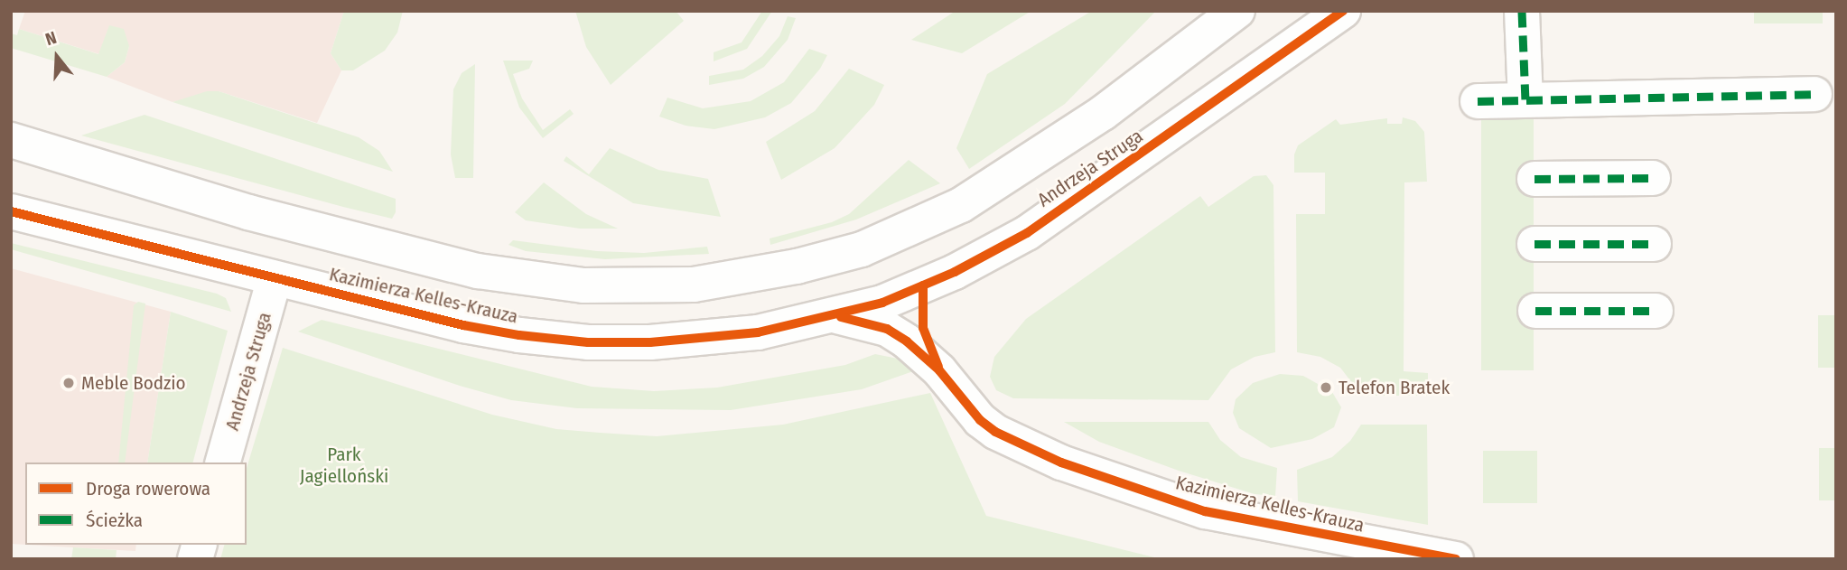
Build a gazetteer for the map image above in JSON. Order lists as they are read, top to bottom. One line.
{"streets":{"street":["Andrzeja Struga","Kazimierza Kelles-Krauza"]},"crossings":[["Andrzeja Struga","Kazimierza Kelles-Krauza"]],"parks":["Park Jagielloński"],"places":["Meble Bodzio","Telefon Bratek"],"legend":["Droga rowerowa","Ścieżka"],"north":"top"}
